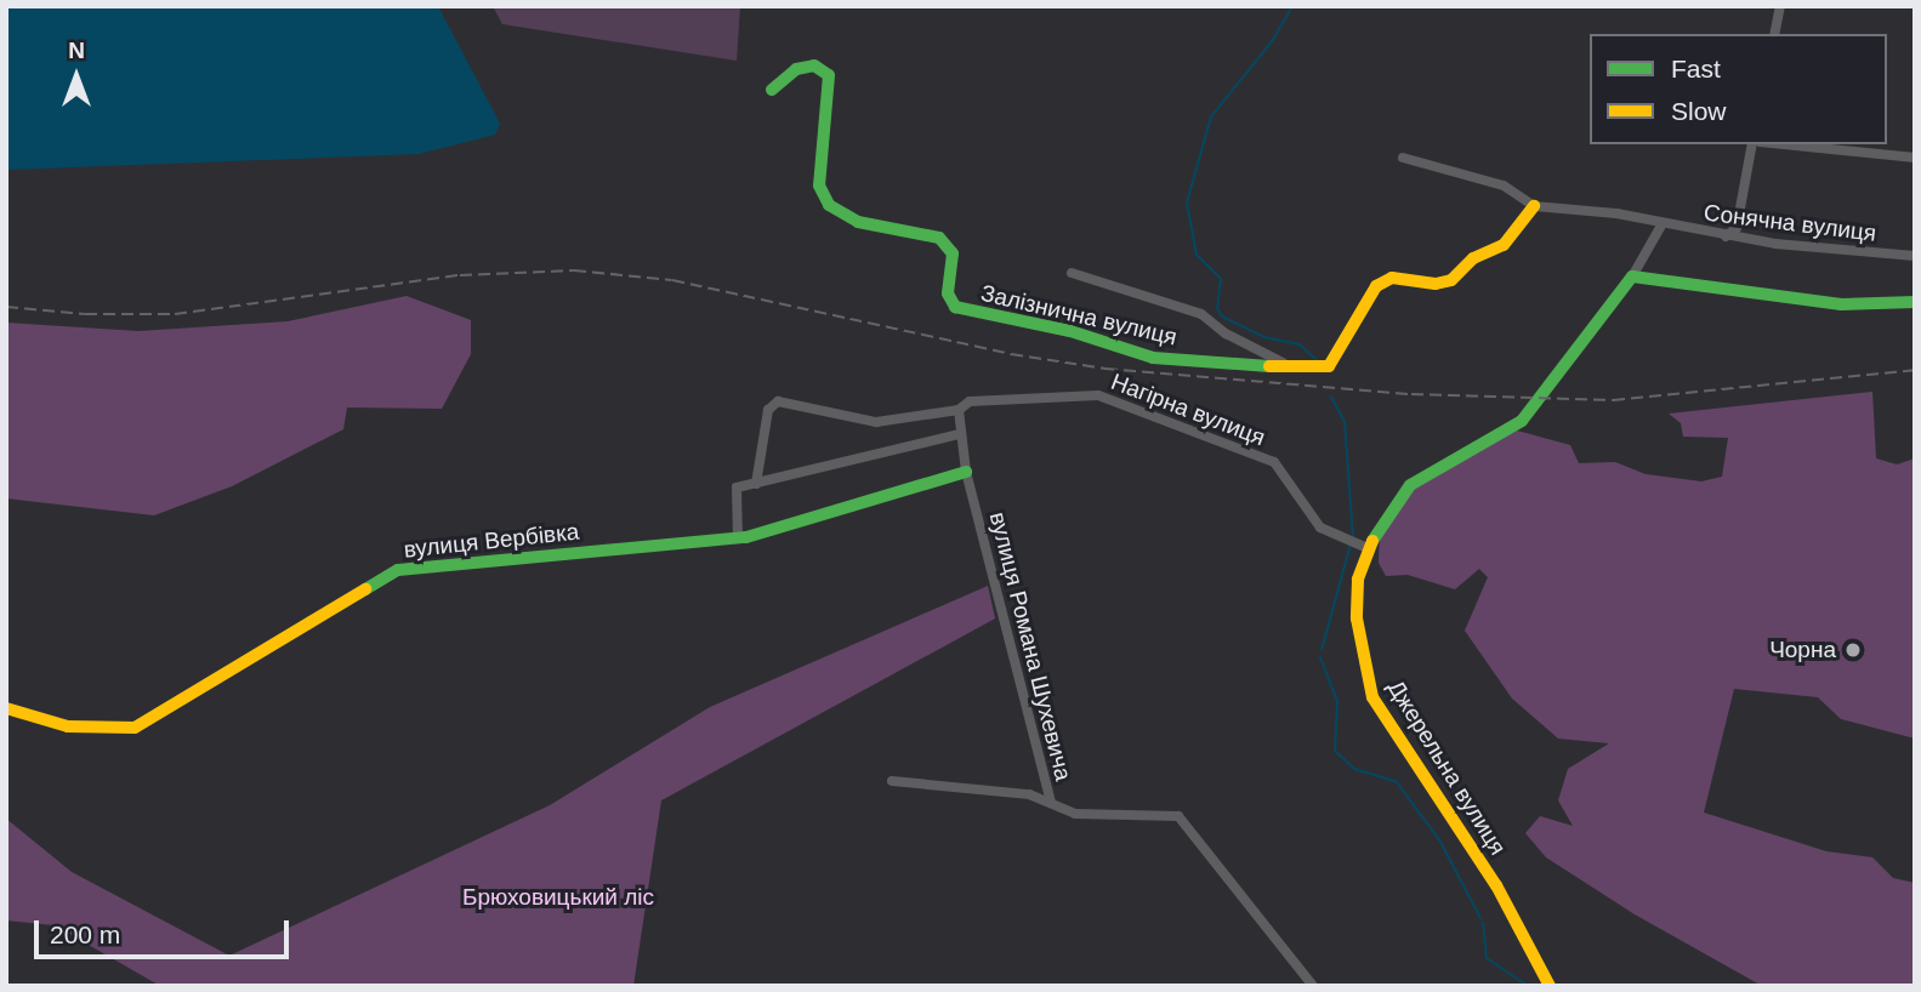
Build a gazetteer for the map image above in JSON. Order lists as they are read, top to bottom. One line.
{"streets":{"street":["Сонячна вулиця","Залізнична вулиця","Нагірна вулиця","вулиця Вербівка","вулиця Романа Шухевича","Джерельна вулиця"]},"crossings":[["Сонячна вулиця","Залізнична вулиця"],["Сонячна вулиця","Джерельна вулиця"],["Нагірна вулиця","вулиця Романа Шухевича"],["Нагірна вулиця","Джерельна вулиця"],["вулиця Вербівка","вулиця Романа Шухевича"]],"parks":["Брюховицький ліс"],"places":["Чорна"],"legend":["Fast","Slow"],"scale_bar":"200 m","north":"top"}
